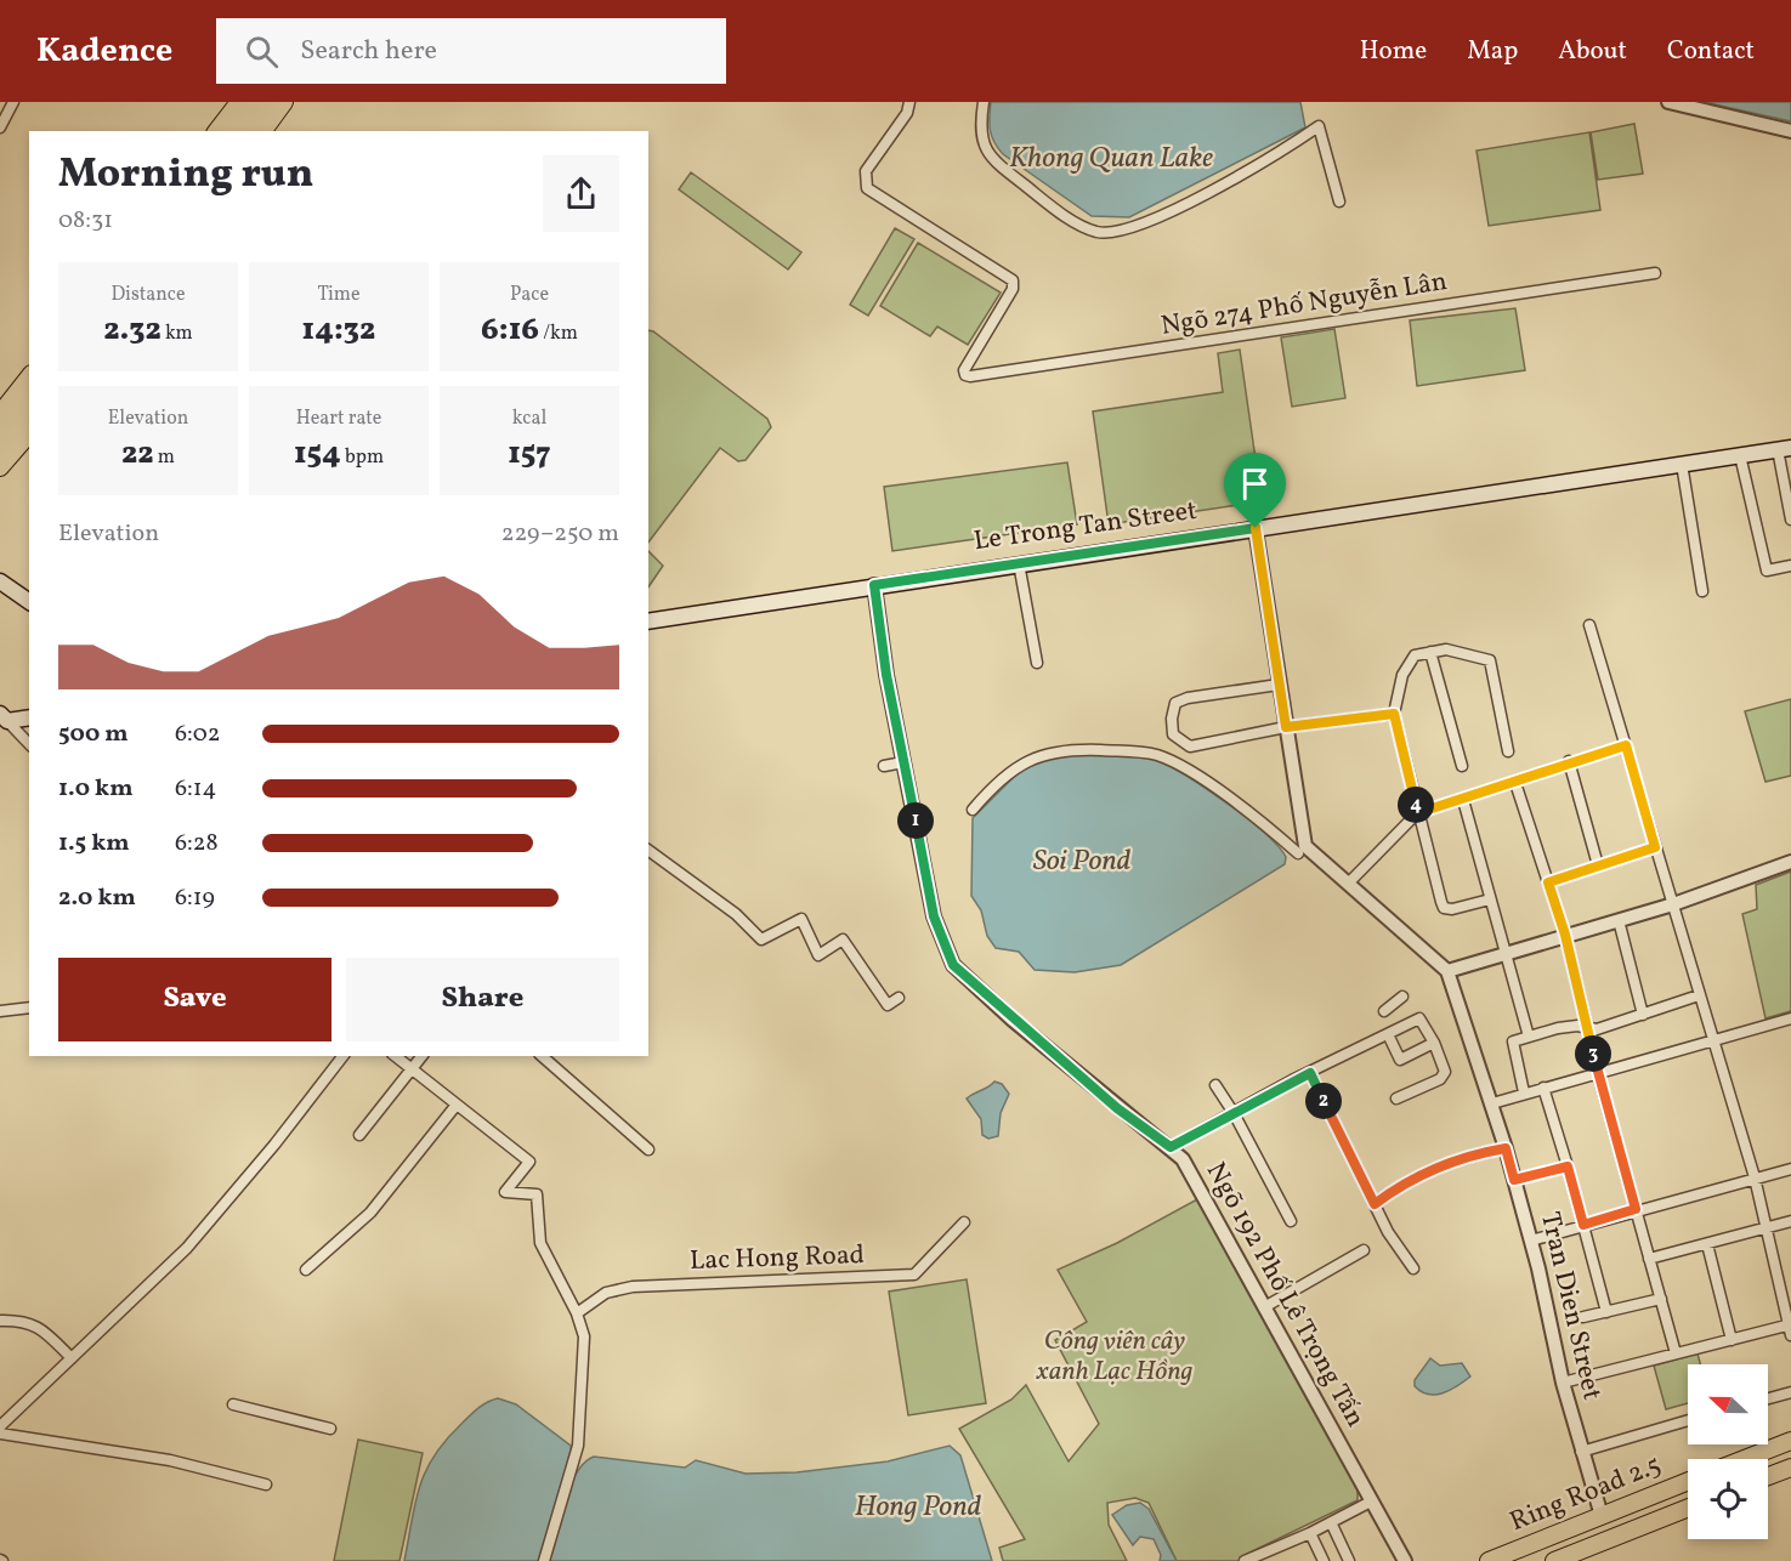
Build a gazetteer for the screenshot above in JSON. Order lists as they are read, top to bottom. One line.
{"streets":{"main road":["Le Trong Tan Street","Ring Road 2.5"],"street":["Ngõ 274 Phố Nguyễn Lân","Lac Hong Road","Ngõ 192 Phố Lê Trọng Tấn","Tran Dien Street"]},"crossings":[["Le Trong Tan Street","Ngõ 192 Phố Lê Trọng Tấn"],["Le Trong Tan Street","Tran Dien Street"],["Tran Dien Street","Ring Road 2.5"]],"water":["Khong Quan Lake","Soi Pond","Hong Pond"],"parks":["Công viên cây xanh Lạc Hồng"],"north":"left","page":{"header":"Kadence","search":"Search here","nav":["Home","Map","About","Contact"],"heading":["Morning run","08:31"],"stats":[["Distance","2.32 km"],["Time","14:32"],["Pace","6:16 /km"],["Elevation","22 m"],["Heart rate","154 bpm"],["kcal","157"]],"chart":["Elevation","229–250 m"],"list":[{"name":"500 m","note":"6:02"},{"name":"1.0 km","note":"6:14"},{"name":"1.5 km","note":"6:28"},{"name":"2.0 km","note":"6:19"}],"pins":["4","1","3","2"],"buttons":["Save","Share"]}}
